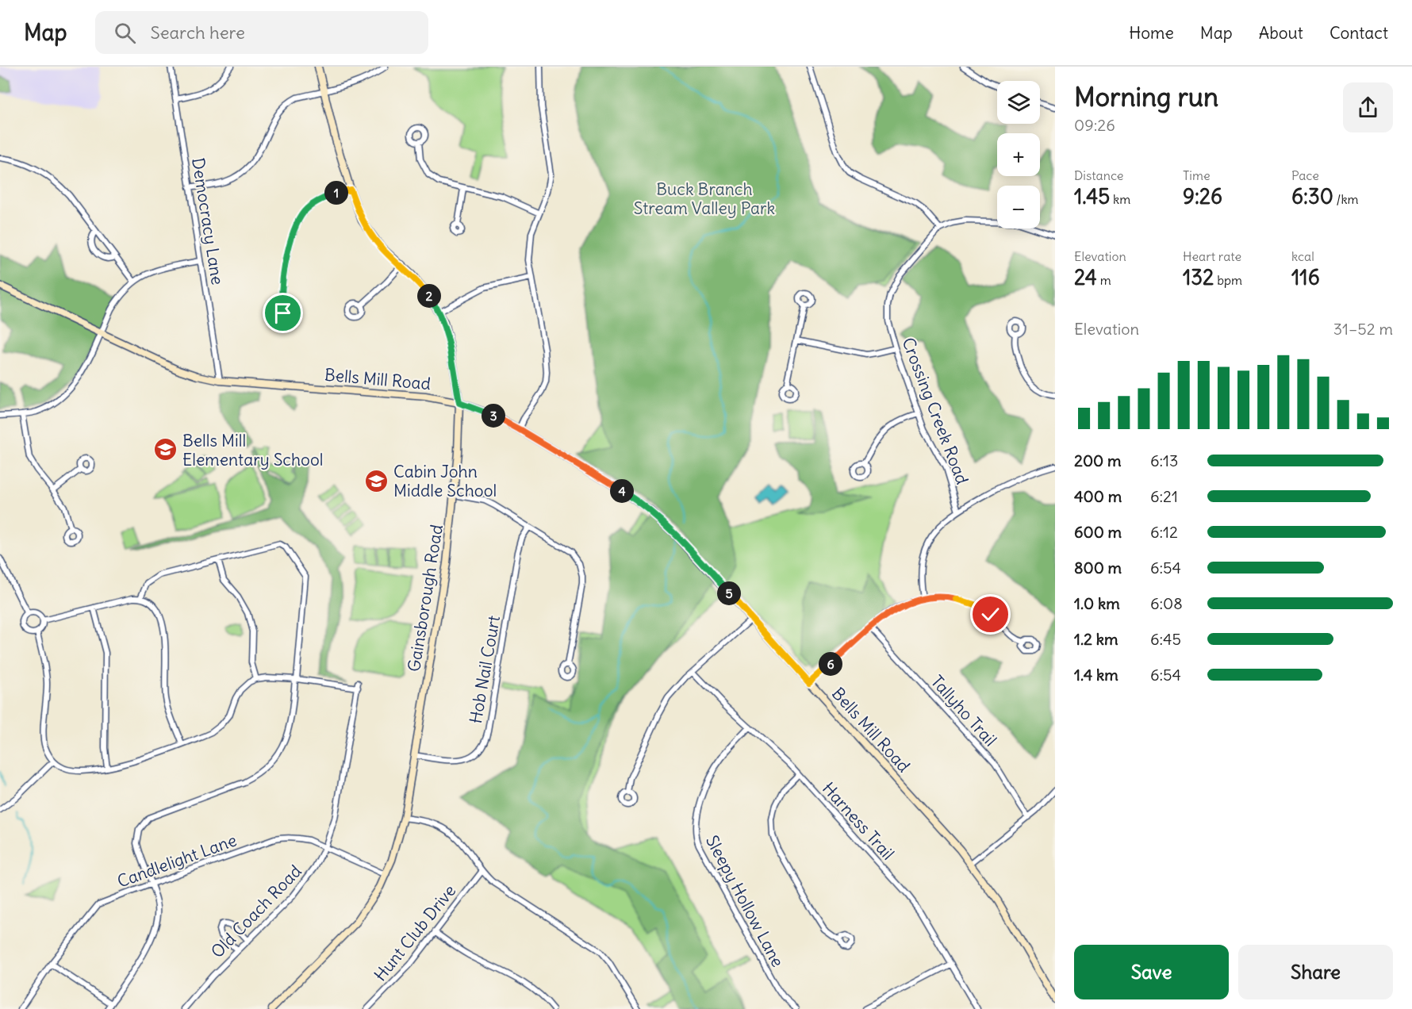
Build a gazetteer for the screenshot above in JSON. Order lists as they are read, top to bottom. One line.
{"streets":{"street":["Democracy Lane","Bells Mill Road","Crossing Creek Road","Gainsborough Road","Hob Nail Court","Tallyho Trail","Harness Trail","Candlelight Lane","Sleepy Hollow Lane","Old Coach Road","Hunt Club Drive"]},"crossings":[["Democracy Lane","Bells Mill Road"],["Bells Mill Road","Gainsborough Road"],["Gainsborough Road","Hob Nail Court"],["Gainsborough Road","Candlelight Lane"],["Harness Trail","Sleepy Hollow Lane"],["Candlelight Lane","Old Coach Road"]],"parks":["Buck Branch Stream Valley Park"],"places":{"school or university":["Bells Mill Elementary School","Cabin John Middle School"]},"page":{"header":"Map","search":"Search here","nav":["Home","Map","About","Contact"],"heading":["Morning run","09:26"],"map_buttons":["+","−"],"stats":[["Distance","1.45 km"],["Time","9:26"],["Pace","6:30 /km"],["Elevation","24 m"],["Heart rate","132 bpm"],["kcal","116"]],"pins":["1","2","3","4","5","6"],"chart":["Elevation","31–52 m"],"list":[{"name":"200 m","note":"6:13"},{"name":"400 m","note":"6:21"},{"name":"600 m","note":"6:12"},{"name":"800 m","note":"6:54"},{"name":"1.0 km","note":"6:08"},{"name":"1.2 km","note":"6:45"},{"name":"1.4 km","note":"6:54"}],"buttons":["Save","Share"]}}
